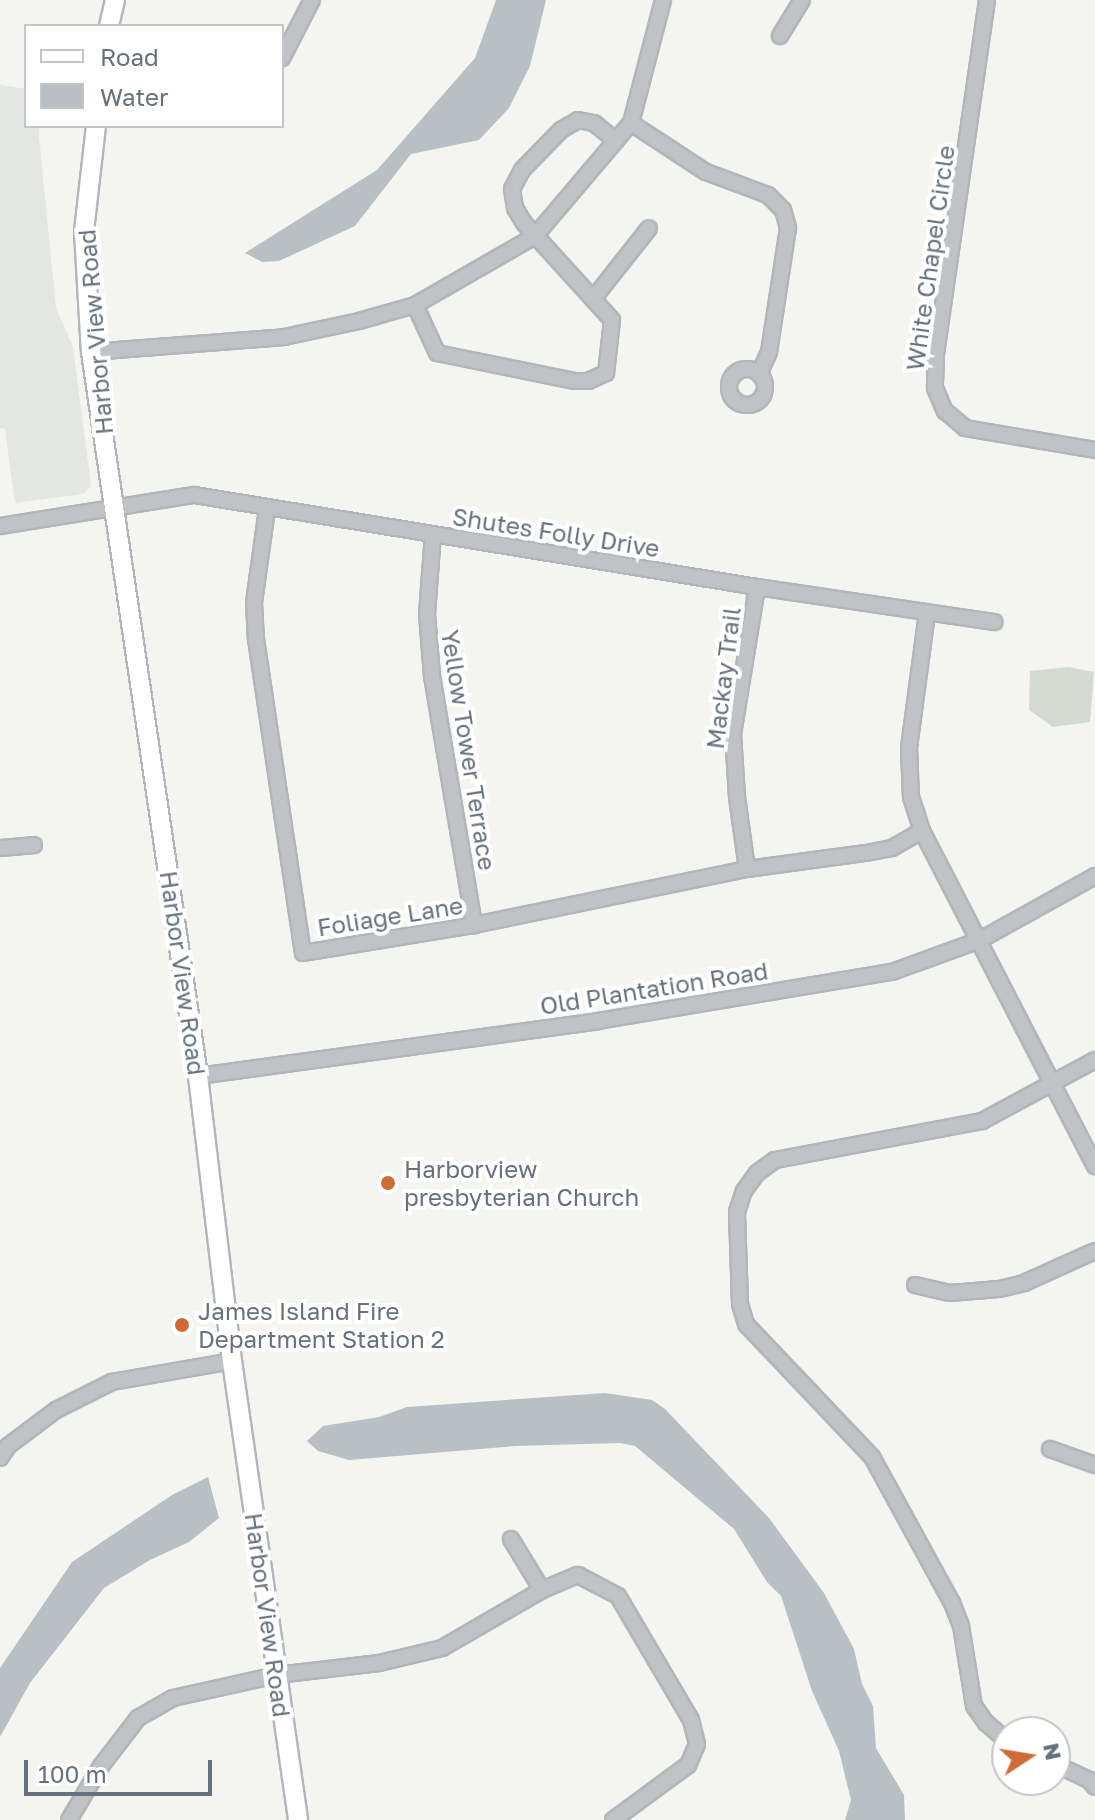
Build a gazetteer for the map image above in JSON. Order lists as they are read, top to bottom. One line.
{"streets":{"main road":["Harbor View Road"],"street":["White Chapel Circle","Shutes Folly Drive","Mackay Trail","Yellow Tower Terrace","Foliage Lane","Old Plantation Road"]},"crossings":[["Harbor View Road","Shutes Folly Drive"],["Harbor View Road","Old Plantation Road"],["Shutes Folly Drive","Mackay Trail"],["Shutes Folly Drive","Yellow Tower Terrace"],["Shutes Folly Drive","Foliage Lane"],["Mackay Trail","Foliage Lane"],["Yellow Tower Terrace","Foliage Lane"]],"places":["Harborview presbyterian Church","James Island Fire Department Station 2"],"legend":["Road","Water"],"scale_bar":"100 m","north":"right"}
